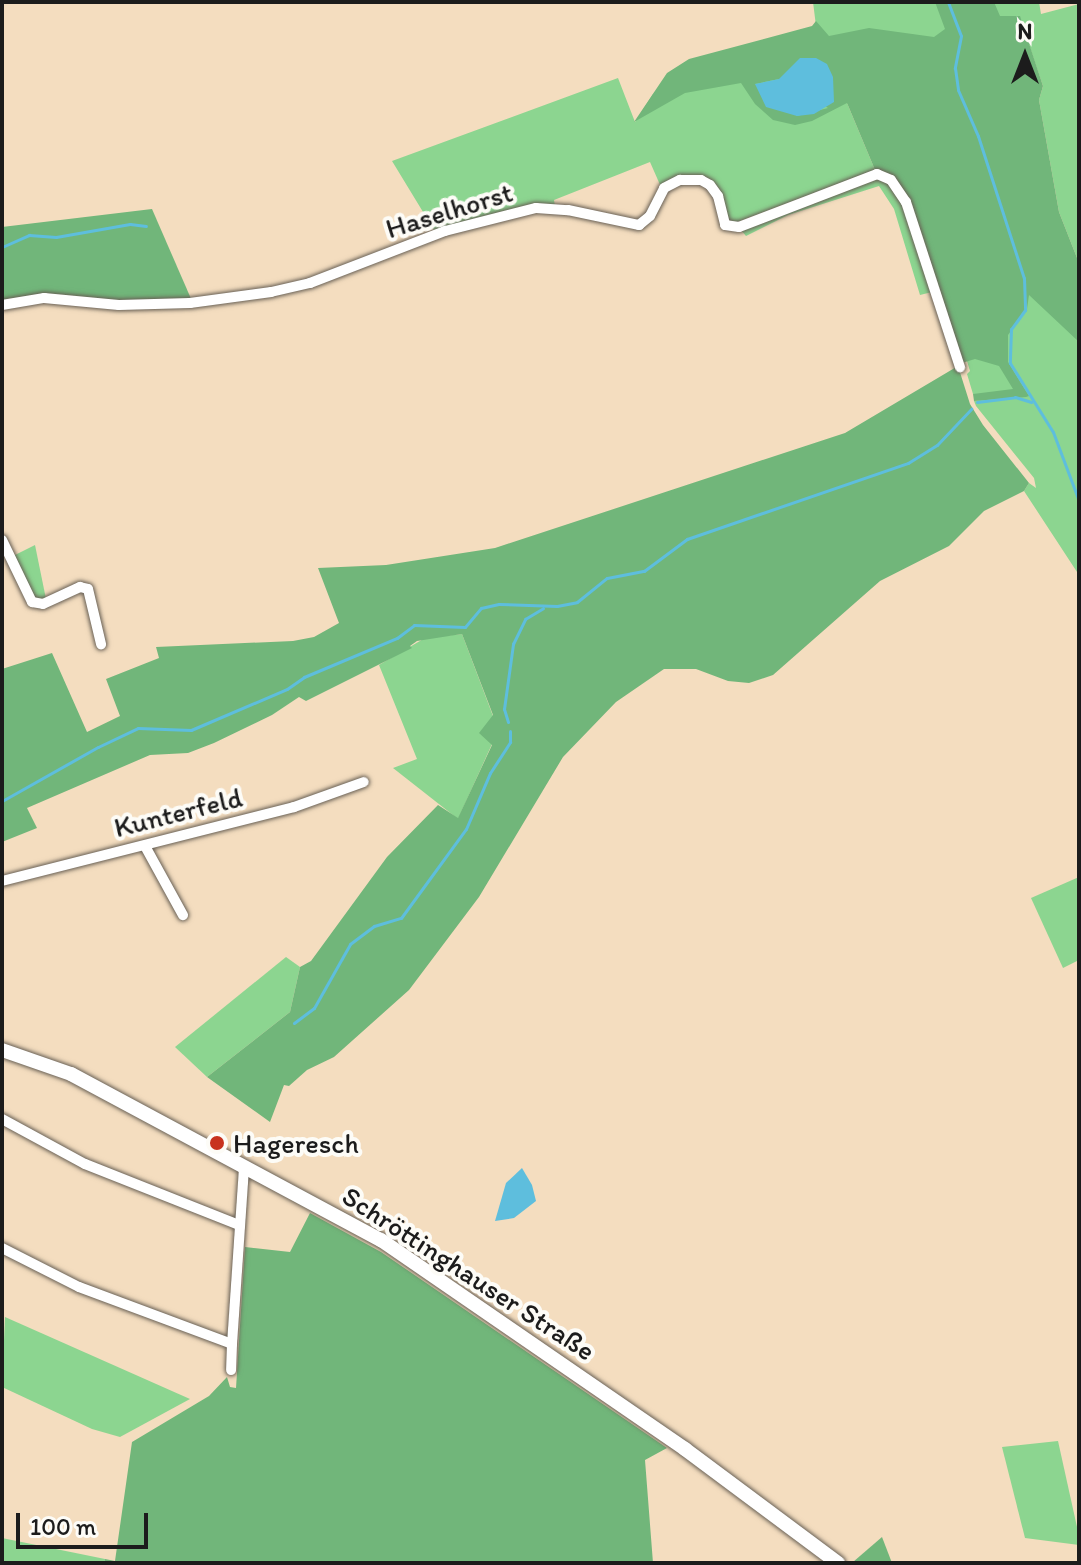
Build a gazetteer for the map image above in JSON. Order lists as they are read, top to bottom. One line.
{"streets":{"main road":["Schröttinghauser Straße"],"street":["Haselhorst","Kunterfeld"]},"places":["Hageresch"],"scale_bar":"100 m","north":"top"}
